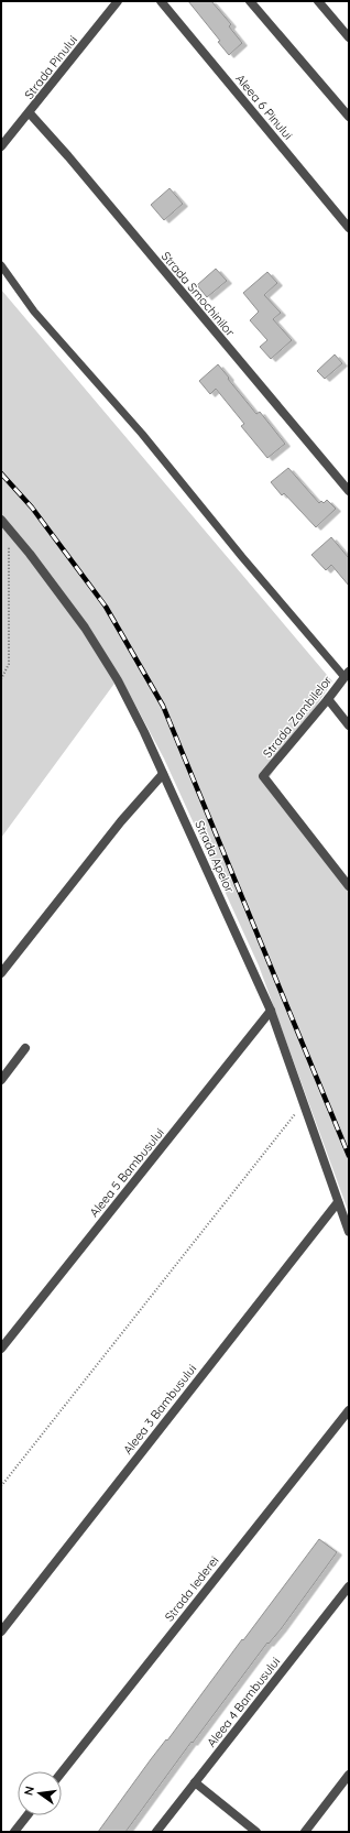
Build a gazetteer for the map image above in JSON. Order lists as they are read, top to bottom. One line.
{"streets":{"street":["Strada Pinului","Aleea 6 Pinului","Strada Smochinilor","Strada Zambilelor","Strada Apelor","Aleea 5 Bambusului","Aleea 3 Bambusului","Strada Iederei","Aleea 4 Bambusului"]},"crossings":[["Strada Pinului","Strada Smochinilor"],["Strada Apelor","Aleea 5 Bambusului"],["Strada Apelor","Aleea 3 Bambusului"]],"north":"left"}
